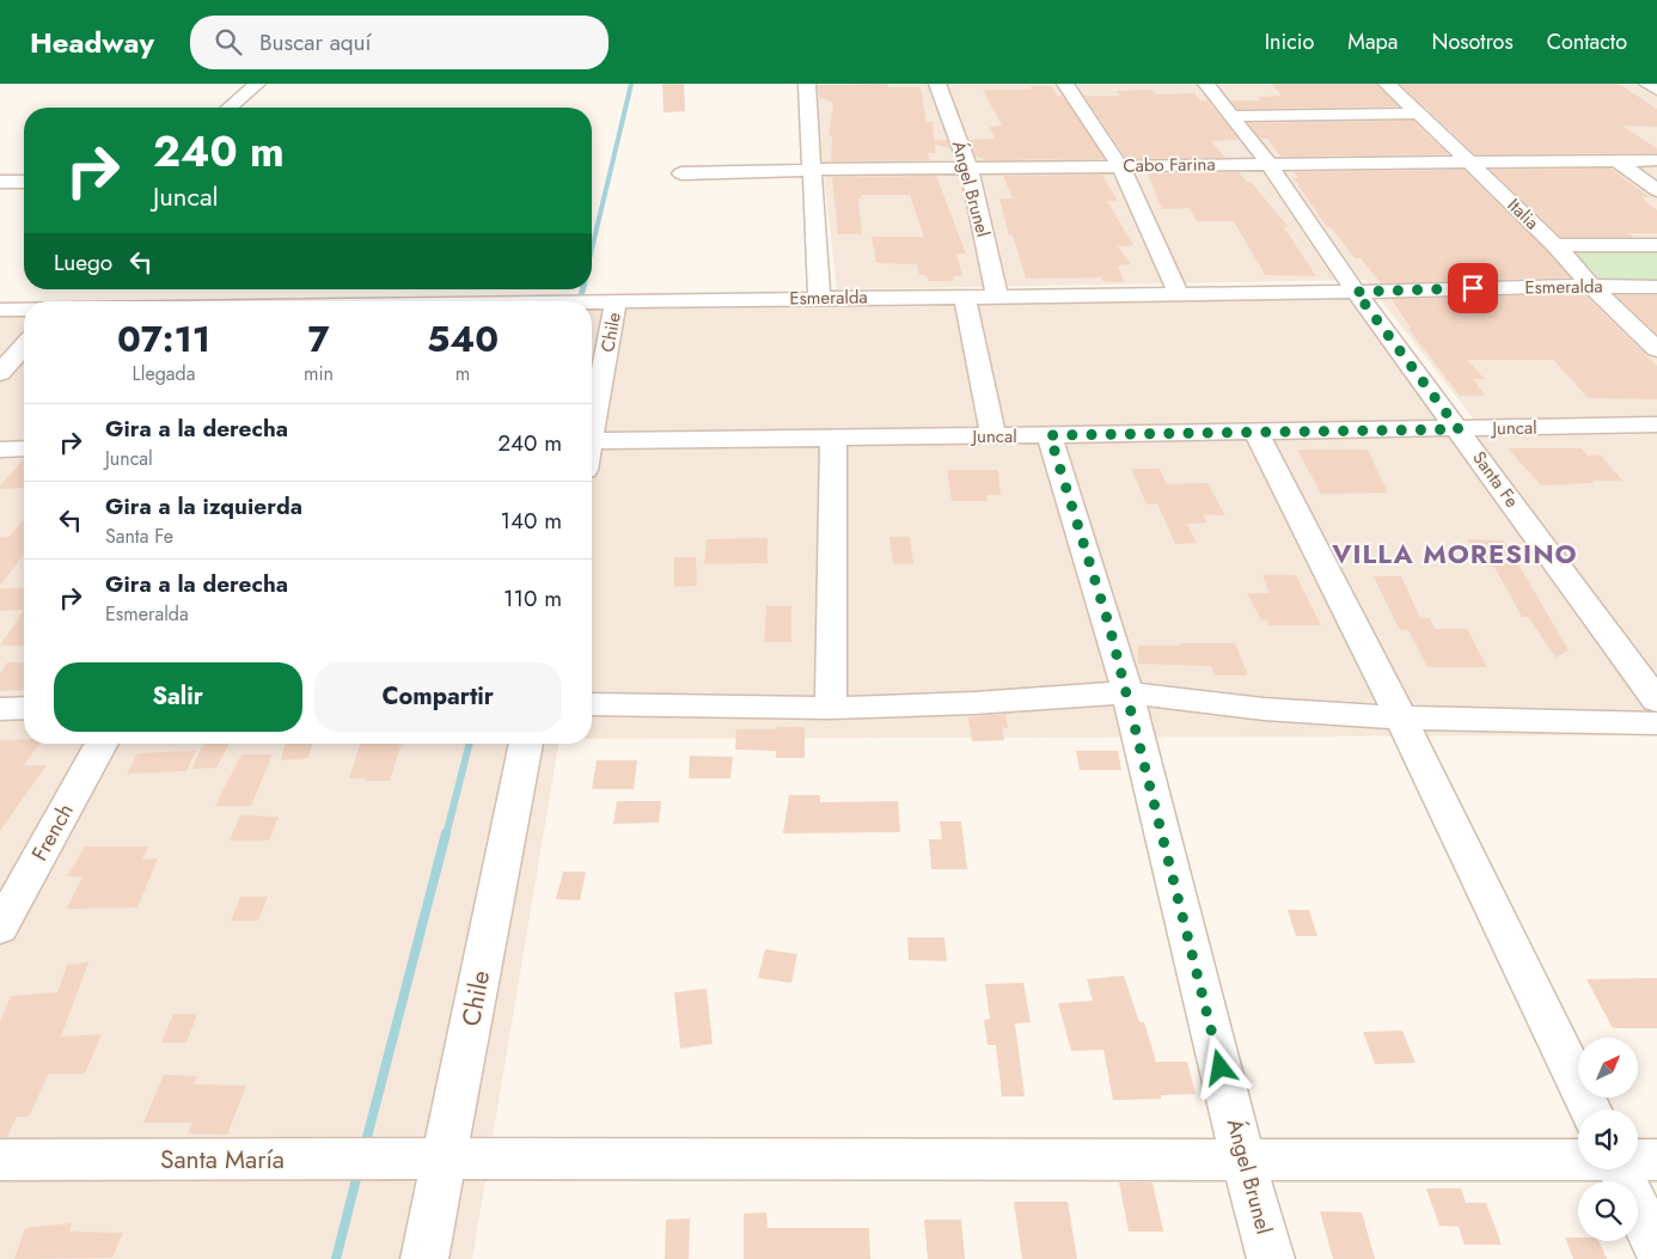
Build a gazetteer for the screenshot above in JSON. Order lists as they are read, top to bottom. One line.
{"streets":{"street":["Cabo Farina","Ángel Brunel","Italia","Esmeralda","Chile","Juncal","Santa Fe","French","Santa María"]},"crossings":[["Cabo Farina","Ángel Brunel"],["Cabo Farina","Italia"],["Cabo Farina","Santa Fe"],["Ángel Brunel","Esmeralda"],["Ángel Brunel","Juncal"],["Ángel Brunel","Santa María"],["Italia","Esmeralda"],["Esmeralda","Chile"],["Esmeralda","Santa Fe"],["Chile","Santa María"],["Juncal","Santa Fe"]],"districts":["VILLA MORESINO"],"north":"top right","page":{"header":"Headway","search":"Buscar aquí","nav":["Inicio","Mapa","Nosotros","Contacto"],"turn":["240 m","Juncal"],"then":"Luego","eta":["07:11","Llegada","7","min","540","m"],"list":[{"name":"Gira a la derecha","note":"Juncal","value":"240 m"},{"name":"Gira a la izquierda","note":"Santa Fe","value":"140 m"},{"name":"Gira a la derecha","note":"Esmeralda","value":"110 m"}],"buttons":["Salir","Compartir"]}}
